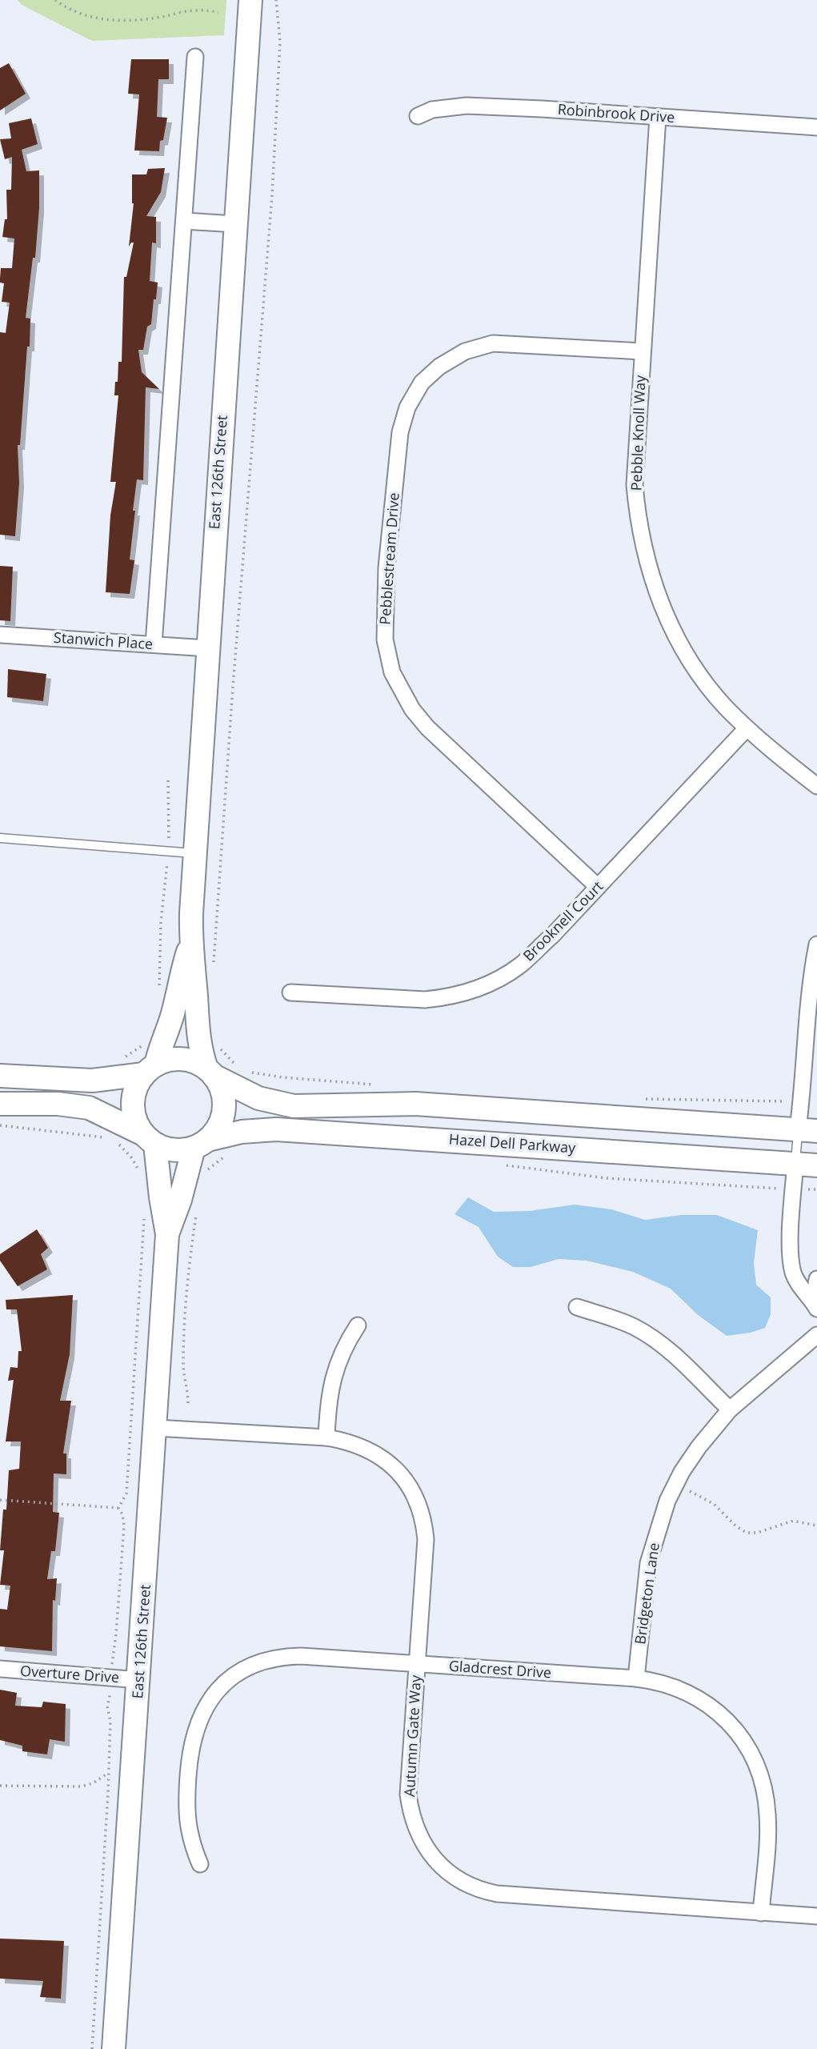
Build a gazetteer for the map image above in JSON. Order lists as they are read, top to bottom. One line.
{"streets":{"street":["Robinbrook Drive","Pebble Knoll Way","East 126th Street","Pebblestream Drive","Stanwich Place","Brooknell Court","Hazel Dell Parkway","Bridgeton Lane","Gladcrest Drive","Overture Drive","Autumn Gate Way"]},"crossings":[["Robinbrook Drive","Pebble Knoll Way"],["Pebble Knoll Way","Pebblestream Drive"],["Pebble Knoll Way","Brooknell Court"],["East 126th Street","Stanwich Place"],["East 126th Street","Hazel Dell Parkway"],["East 126th Street","Overture Drive"],["East 126th Street","Autumn Gate Way"],["Pebblestream Drive","Brooknell Court"],["Bridgeton Lane","Gladcrest Drive"],["Gladcrest Drive","Autumn Gate Way"]]}
